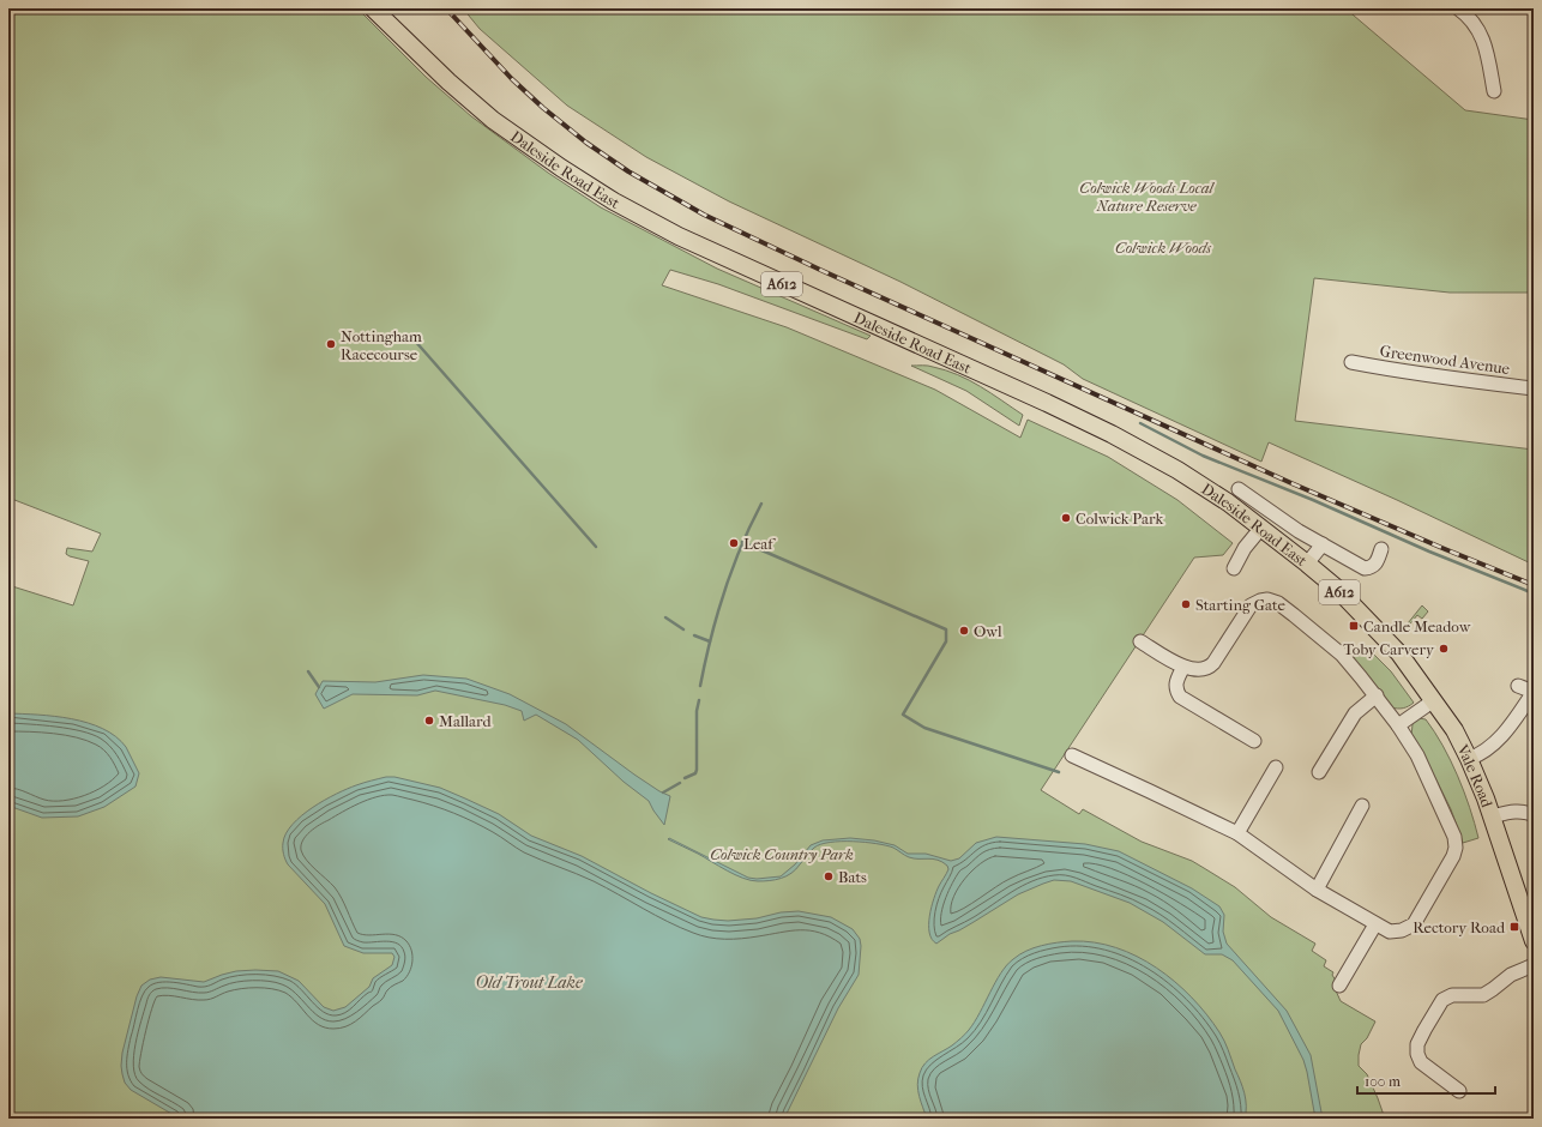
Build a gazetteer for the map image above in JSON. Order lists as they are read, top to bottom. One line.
{"streets":{"main road":["Daleside Road East","A612","Vale Road"],"street":["Greenwood Avenue"]},"crossings":[["Daleside Road East","Vale Road"],["A612","Vale Road"]],"water":["Old Trout Lake"],"parks":["Colwick Woods Local Nature Reserve","Colwick Woods","Colwick Country Park"],"places":{"other":["Nottingham Racecourse","Colwick Park","Leaf","Starting Gate","Owl","Toby Carvery","Mallard","Bats"],"transit":["Candle Meadow","Rectory Road"]},"scale_bar":"100 m"}
